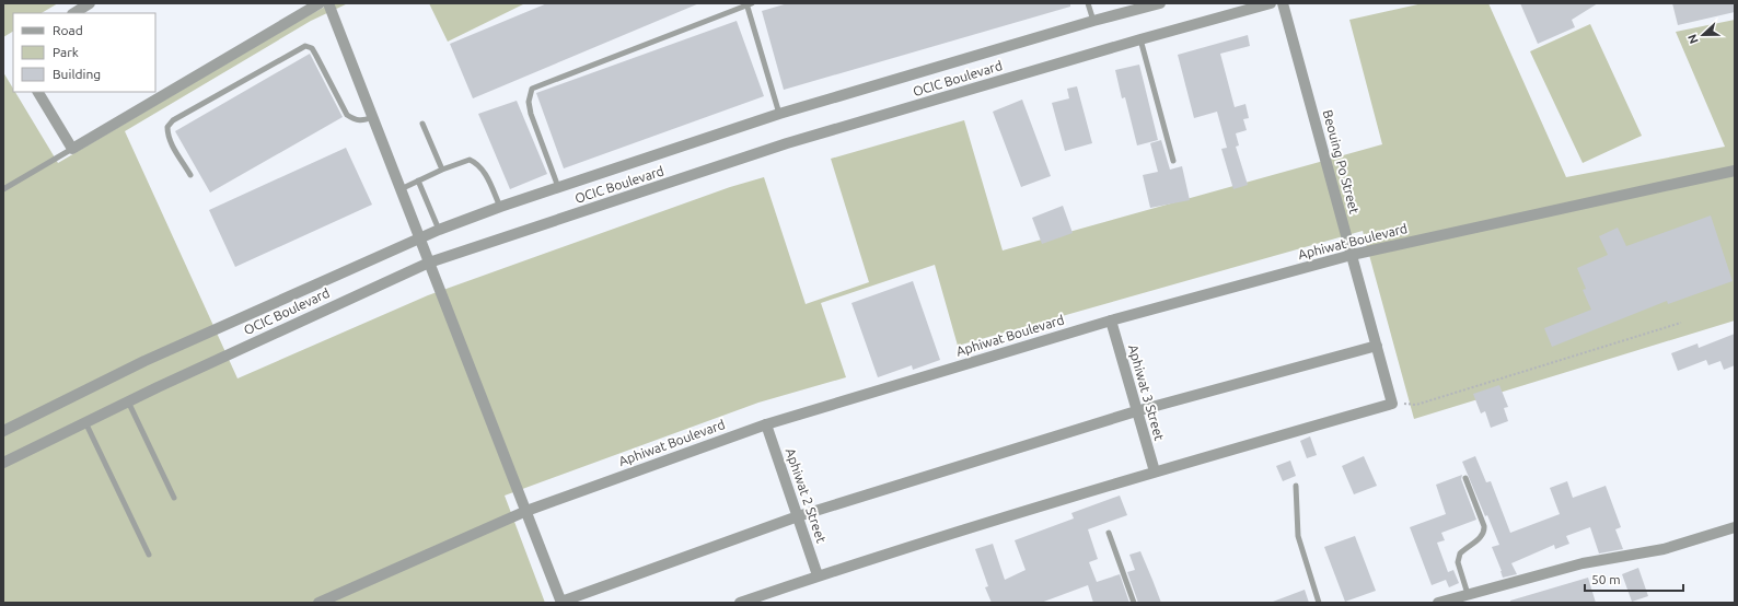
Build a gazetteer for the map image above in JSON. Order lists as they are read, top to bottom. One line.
{"streets":{"street":["OCIC Boulevard","Beouing Po Street","Aphiwat Boulevard","Aphiwat 3 Street","Aphiwat 2 Street"]},"crossings":[["Beouing Po Street","Aphiwat Boulevard"],["Aphiwat Boulevard","Aphiwat 3 Street"],["Aphiwat Boulevard","Aphiwat 2 Street"]],"legend":["Road","Park","Building"],"scale_bar":"50 m","north":"left"}
